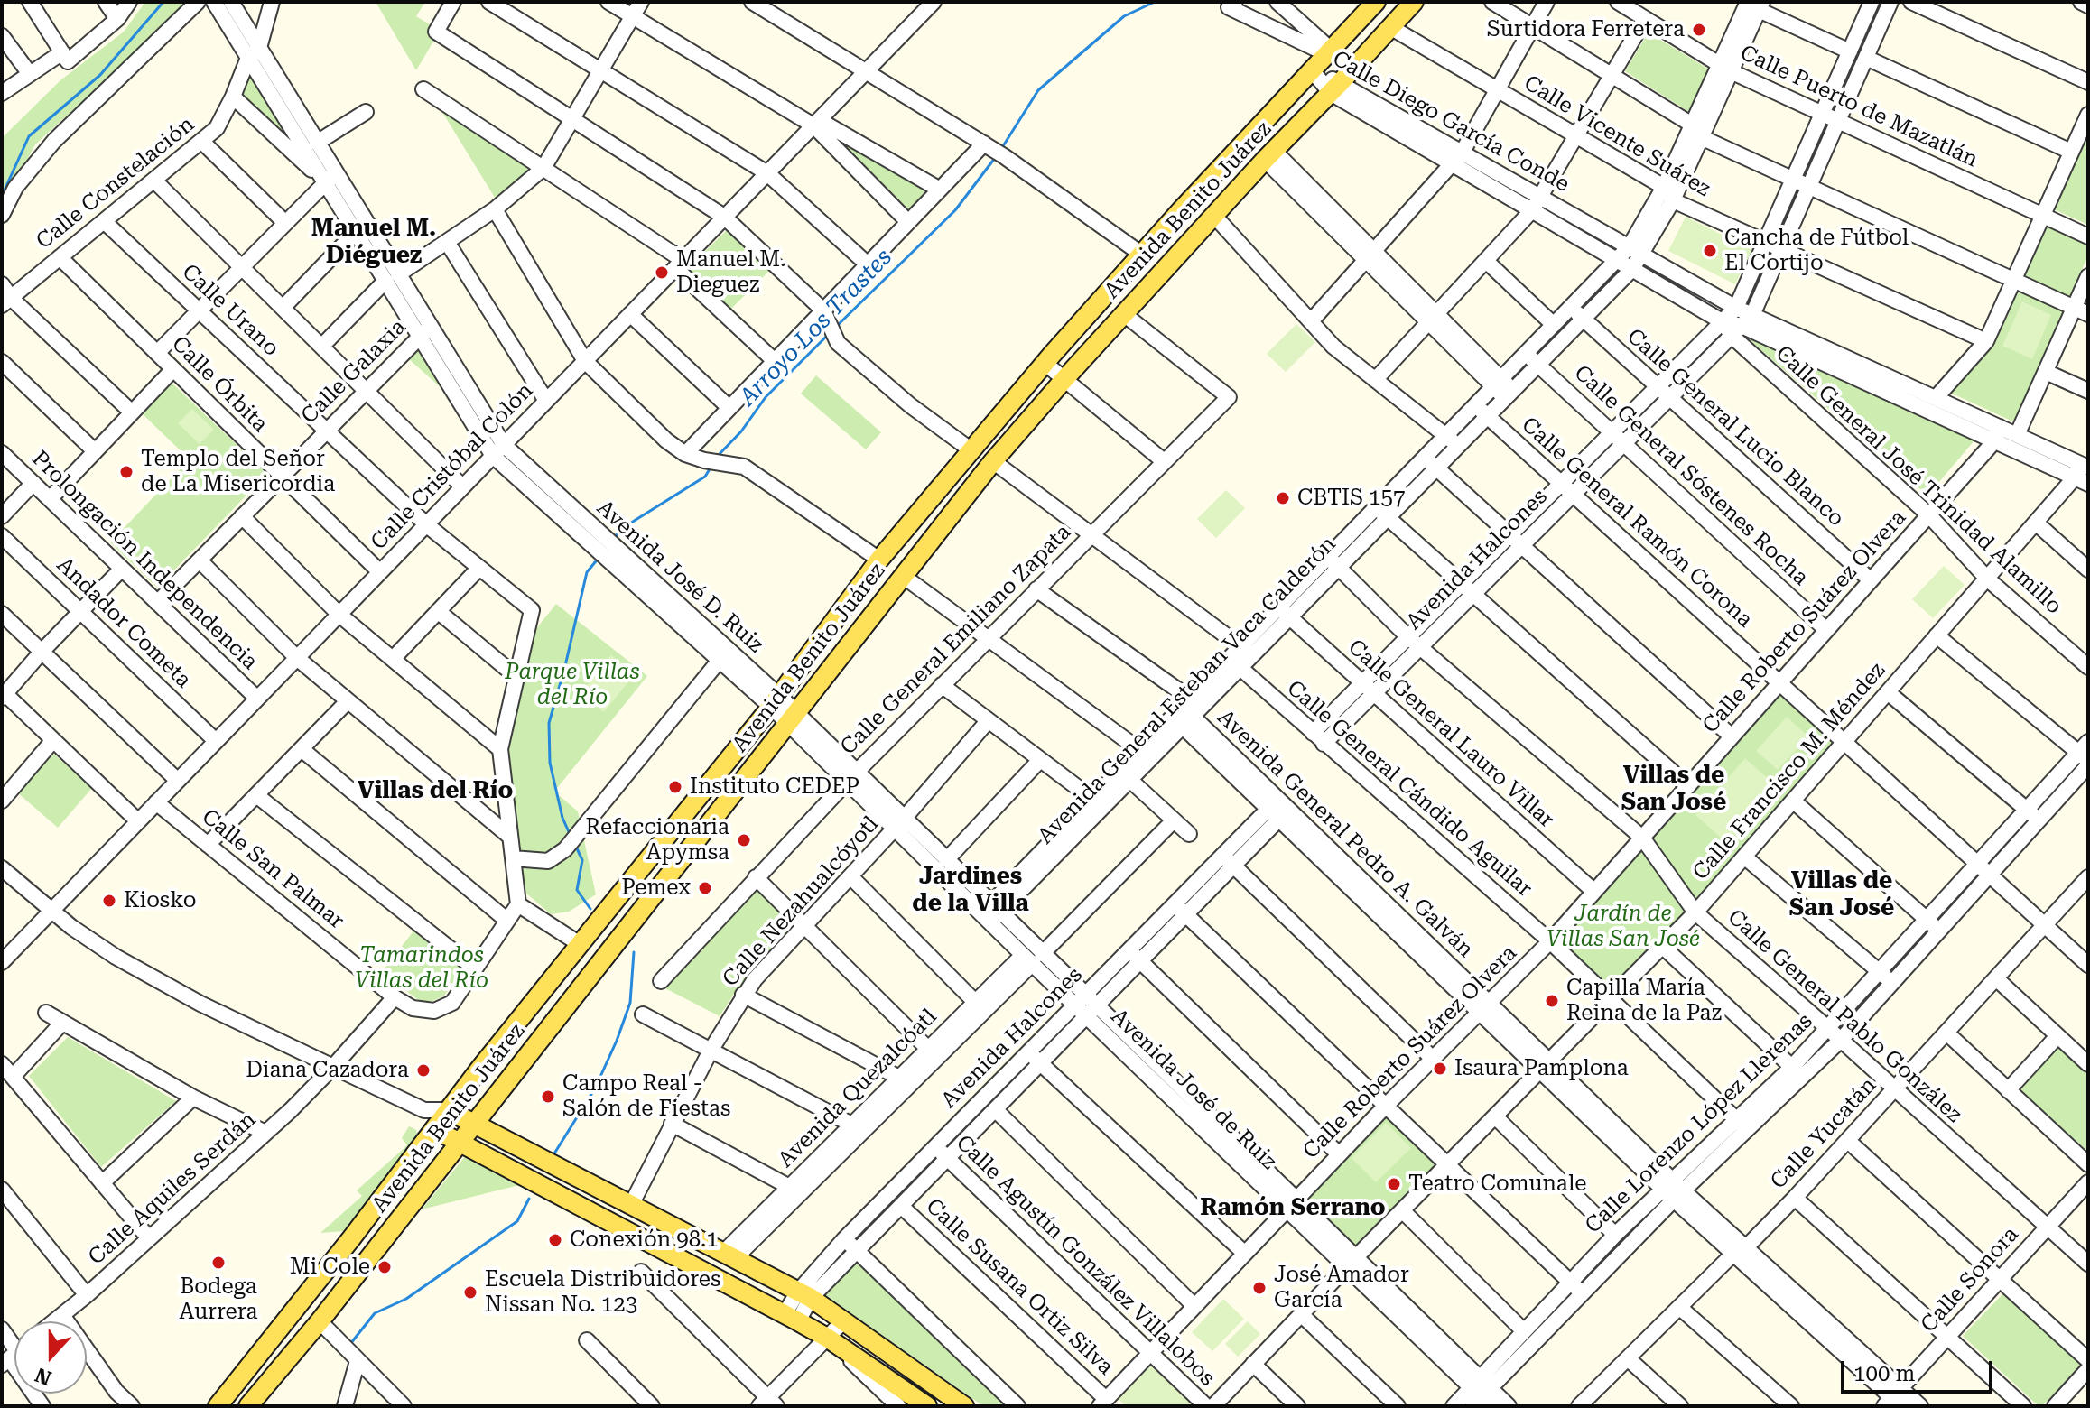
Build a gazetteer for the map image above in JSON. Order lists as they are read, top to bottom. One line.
{"streets":{"main road":["Avenida Benito Juárez"],"street":["Calle Puerto de Mazatlán","Calle Diego García Conde","Calle Vicente Suárez","Calle Constelación","Calle Urano","Calle Galaxia","Calle Órbita","Calle General Lucio Blanco","Calle Cristóbal Colón","Calle General Sóstenes Rocha","Calle General José Trinidad Alamillo","Calle General Ramón Corona","Avenida Halcones","Prolongación Independencia","Avenida José D. Ruiz","Calle Roberto Suárez Olvera","Andador Cometa","Calle General Emiliano Zapata","Avenida General Esteban Vaca Calderón","Calle General Lauro Villar","Calle Francisco M. Méndez","Calle General Cándido Aguilar","Avenida General Pedro A. Galván","Calle San Palmar","Calle Nezahualcóyotl","Calle General Pablo González","Avenida Quezalcóatl","Avenida José de Ruiz","Calle Lorenzo López Llerenas","Calle Yucatán","Calle Aquiles Serdán","Calle Agustín González Villalobos","Calle Sonora","Calle Susana Ortiz Silva"]},"crossings":[["Calle Puerto de Mazatlán","Avenida General Esteban Vaca Calderón"],["Calle Diego García Conde","Avenida Benito Juárez"],["Calle Diego García Conde","Calle General José Trinidad Alamillo"],["Calle Diego García Conde","Avenida Halcones"],["Calle Diego García Conde","Calle Roberto Suárez Olvera"],["Calle Diego García Conde","Avenida General Esteban Vaca Calderón"],["Calle Diego García Conde","Calle Francisco M. Méndez"],["Calle Vicente Suárez","Avenida Benito Juárez"],["Calle Vicente Suárez","Avenida General Esteban Vaca Calderón"],["Calle Constelación","Calle Urano"],["Calle Constelación","Calle Órbita"],["Avenida Benito Juárez","Avenida José D. Ruiz"],["Avenida Benito Juárez","Calle General Emiliano Zapata"],["Calle Urano","Calle Galaxia"],["Calle Urano","Calle Cristóbal Colón"],["Calle Galaxia","Calle Órbita"],["Calle Galaxia","Prolongación Independencia"],["Calle Galaxia","Avenida José D. Ruiz"],["Calle Órbita","Calle Cristóbal Colón"],["Calle General Lucio Blanco","Avenida Halcones"],["Calle General Lucio Blanco","Calle Roberto Suárez Olvera"],["Calle General Lucio Blanco","Avenida General Esteban Vaca Calderón"],["Calle Cristóbal Colón","Prolongación Independencia"],["Calle Cristóbal Colón","Avenida José D. Ruiz"],["Calle Cristóbal Colón","Andador Cometa"],["Calle Cristóbal Colón","Calle San Palmar"],["Calle General Sóstenes Rocha","Avenida Halcones"],["Calle General Sóstenes Rocha","Calle Roberto Suárez Olvera"],["Calle General Sóstenes Rocha","Avenida General Esteban Vaca Calderón"],["Calle General José Trinidad Alamillo","Avenida Halcones"],["Calle General José Trinidad Alamillo","Calle Roberto Suárez Olvera"],["Calle General José Trinidad Alamillo","Calle Francisco M. Méndez"],["Calle General Ramón Corona","Avenida Halcones"],["Calle General Ramón Corona","Calle Roberto Suárez Olvera"],["Calle General Ramón Corona","Avenida General Esteban Vaca Calderón"],["Calle General Ramón Corona","Calle Francisco M. Méndez"],["Calle General Ramón Corona","Calle Lorenzo López Llerenas"],["Calle General Ramón Corona","Calle Yucatán"],["Avenida Halcones","Calle General Lauro Villar"],["Avenida Halcones","Calle General Cándido Aguilar"],["Avenida Halcones","Avenida General Pedro A. Galván"],["Avenida Halcones","Calle General Pablo González"],["Avenida Halcones","Avenida José de Ruiz"],["Avenida Halcones","Calle Agustín González Villalobos"],["Avenida Halcones","Calle Susana Ortiz Silva"],["Avenida José D. Ruiz","Calle General Emiliano Zapata"],["Avenida José D. Ruiz","Avenida General Esteban Vaca Calderón"],["Avenida José D. Ruiz","Calle Nezahualcóyotl"],["Avenida José D. Ruiz","Avenida Quezalcóatl"],["Avenida José D. Ruiz","Avenida José de Ruiz"],["Calle Roberto Suárez Olvera","Calle General Lauro Villar"],["Calle Roberto Suárez Olvera","Calle General Cándido Aguilar"],["Calle Roberto Suárez Olvera","Avenida General Pedro A. Galván"],["Calle Roberto Suárez Olvera","Calle General Pablo González"],["Calle Roberto Suárez Olvera","Avenida José de Ruiz"],["Calle Roberto Suárez Olvera","Calle Agustín González Villalobos"],["Calle Roberto Suárez Olvera","Calle Susana Ortiz Silva"],["Calle General Emiliano Zapata","Avenida General Pedro A. Galván"],["Avenida General Esteban Vaca Calderón","Calle General Lauro Villar"],["Avenida General Esteban Vaca Calderón","Calle General Cándido Aguilar"],["Avenida General Esteban Vaca Calderón","Avenida General Pedro A. Galván"],["Avenida General Esteban Vaca Calderón","Calle General Pablo González"],["Calle Francisco M. Méndez","Calle General Cándido Aguilar"],["Calle Francisco M. Méndez","Avenida General Pedro A. Galván"],["Calle Francisco M. Méndez","Calle General Pablo González"],["Calle Francisco M. Méndez","Avenida José de Ruiz"],["Calle General Cándido Aguilar","Calle Lorenzo López Llerenas"],["Avenida General Pedro A. Galván","Calle Lorenzo López Llerenas"],["Avenida General Pedro A. Galván","Calle Yucatán"],["Avenida General Pedro A. Galván","Calle Sonora"],["Calle San Palmar","Calle Aquiles Serdán"],["Calle General Pablo González","Calle Lorenzo López Llerenas"],["Calle General Pablo González","Calle Yucatán"],["Calle General Pablo González","Calle Sonora"],["Avenida Quezalcóatl","Avenida José de Ruiz"],["Avenida José de Ruiz","Calle Lorenzo López Llerenas"]],"districts":["Manuel M. Diéguez","Villas de San José","Villas del Río","Jardines de la Villa","Villas de San José","Ramón Serrano"],"water":["Arroyo Los Trastes"],"parks":["Parque Villas del Río","Jardín de Villas San José","Tamarindos Villas del Río"],"places":["Surtidora Ferretera","Cancha de Fútbol El Cortijo","Manuel M. Dieguez","Templo del Señor de La Misericordia","CBTIS 157","Instituto CEDEP","Refaccionaria Apymsa","Pemex","Kiosko","Capilla María Reina de la Paz","Isaura Pamplona","Diana Cazadora","Campo Real - Salón de Fiestas","Teatro Comunale","Conexión 98.1","Bodega Aurrera","Mi Cole","José Amador García","Escuela Distribuidores Nissan No. 123"],"scale_bar":"100 m","north":"bottom"}
